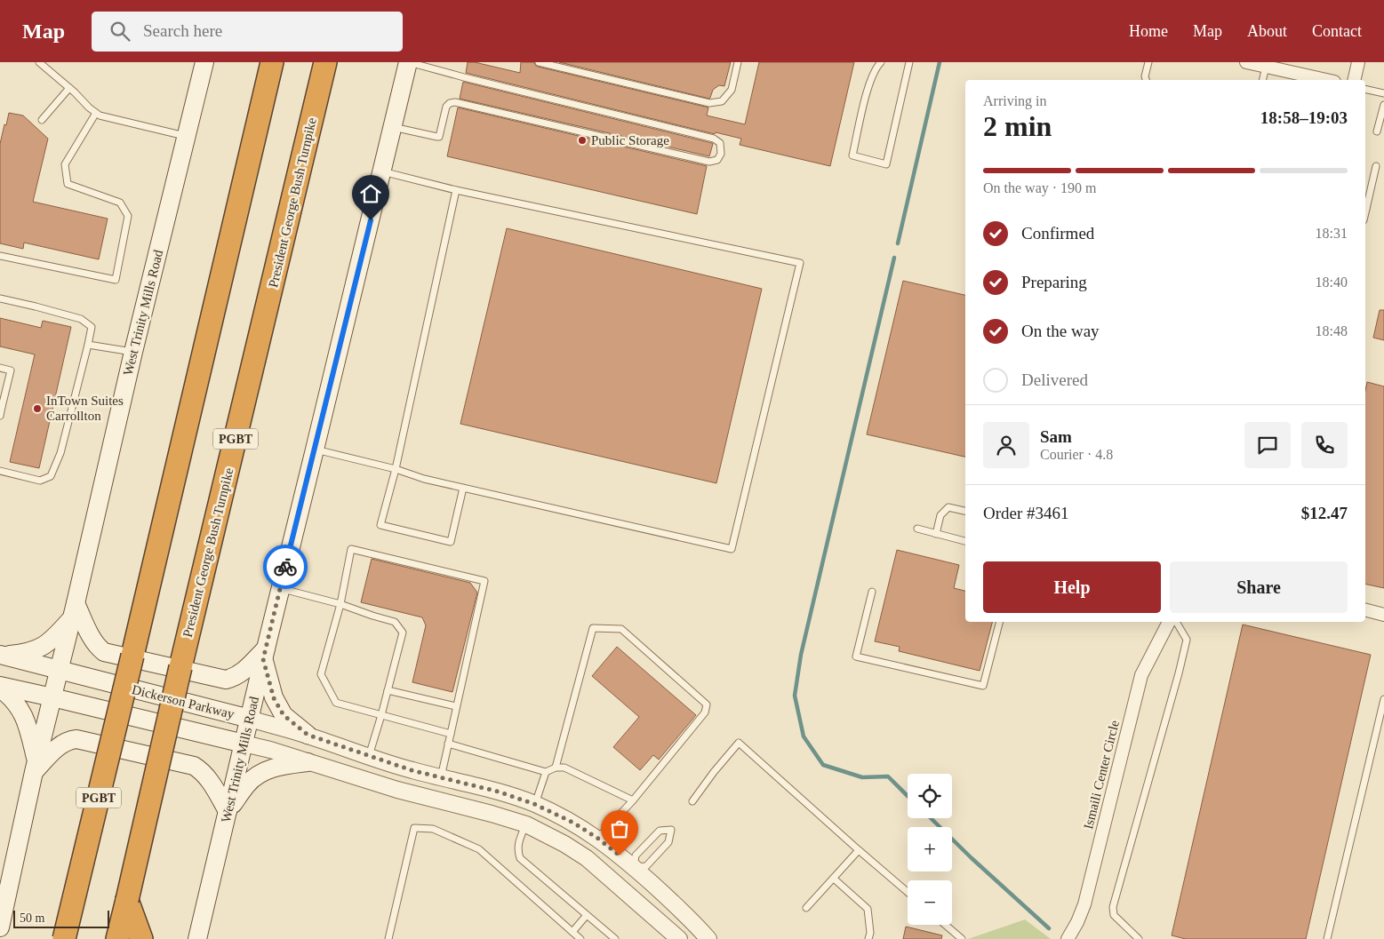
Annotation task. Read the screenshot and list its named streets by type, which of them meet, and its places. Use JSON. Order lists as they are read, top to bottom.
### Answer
{
  "streets": {
    "highway": ["President George Bush Turnpike", "PGBT"],
    "main road": ["West Trinity Mills Road", "Dickerson Parkway"],
    "street": ["Ismaili Center Circle"]
  },
  "crossings": [
    ["West Trinity Mills Road", "Dickerson Parkway"]
  ],
  "places": ["Public Storage", "InTown Suites Carrollton"],
  "scale_bar": "50 m",
  "page": {
    "header": "Map",
    "search": "Search here",
    "nav": [
      "Home",
      "Map",
      "About",
      "Contact"
    ],
    "heading": ["2 min", "Arriving in", "18:58–19:03"],
    "panel": [
      "Sam",
      "Courier · 4.8",
      "Order #3461",
      "$12.47"
    ],
    "bar": "On the way · 190 m",
    "list": [
      ["Confirmed", "18:31"],
      ["Preparing", "18:40"],
      ["On the way", "18:48"],
      "Delivered"
    ],
    "buttons": ["Help", "Share"],
    "map_buttons": ["+", "−"],
    "scale": "50 m"
  }
}
